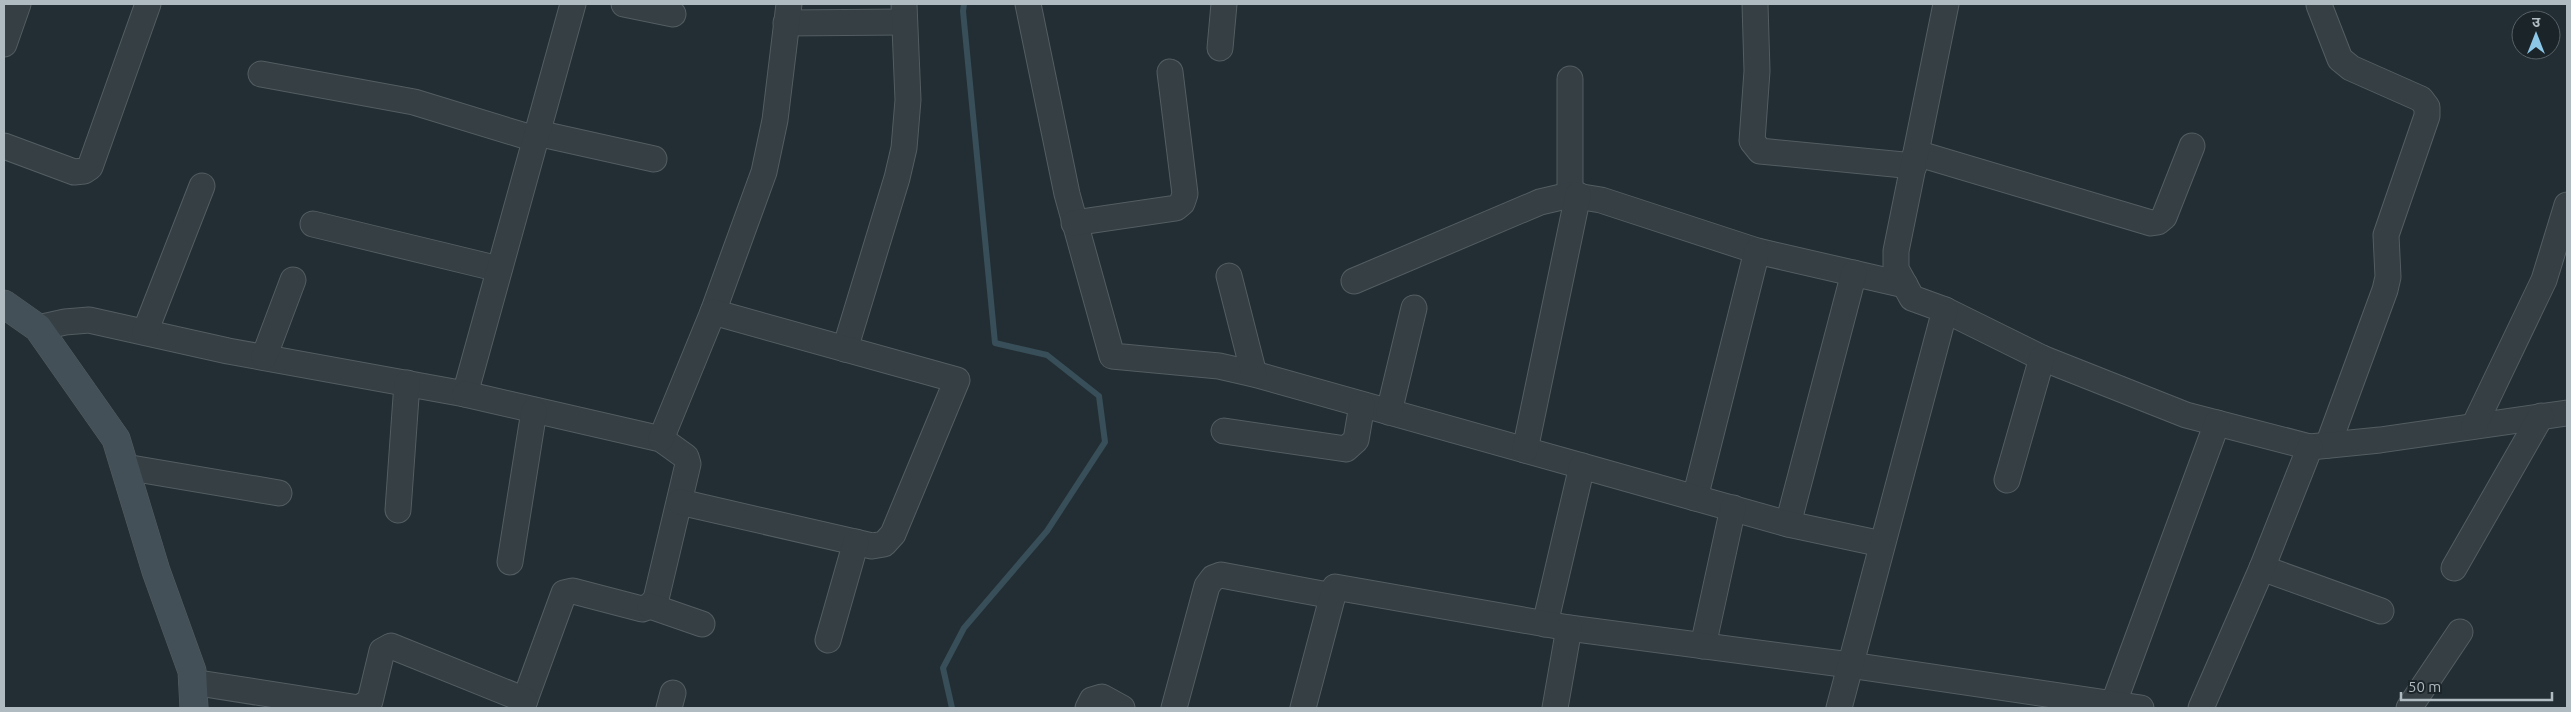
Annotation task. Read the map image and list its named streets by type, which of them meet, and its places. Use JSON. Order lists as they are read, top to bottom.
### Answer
{
  "scale_bar": "50 m",
  "north": "top"
}
